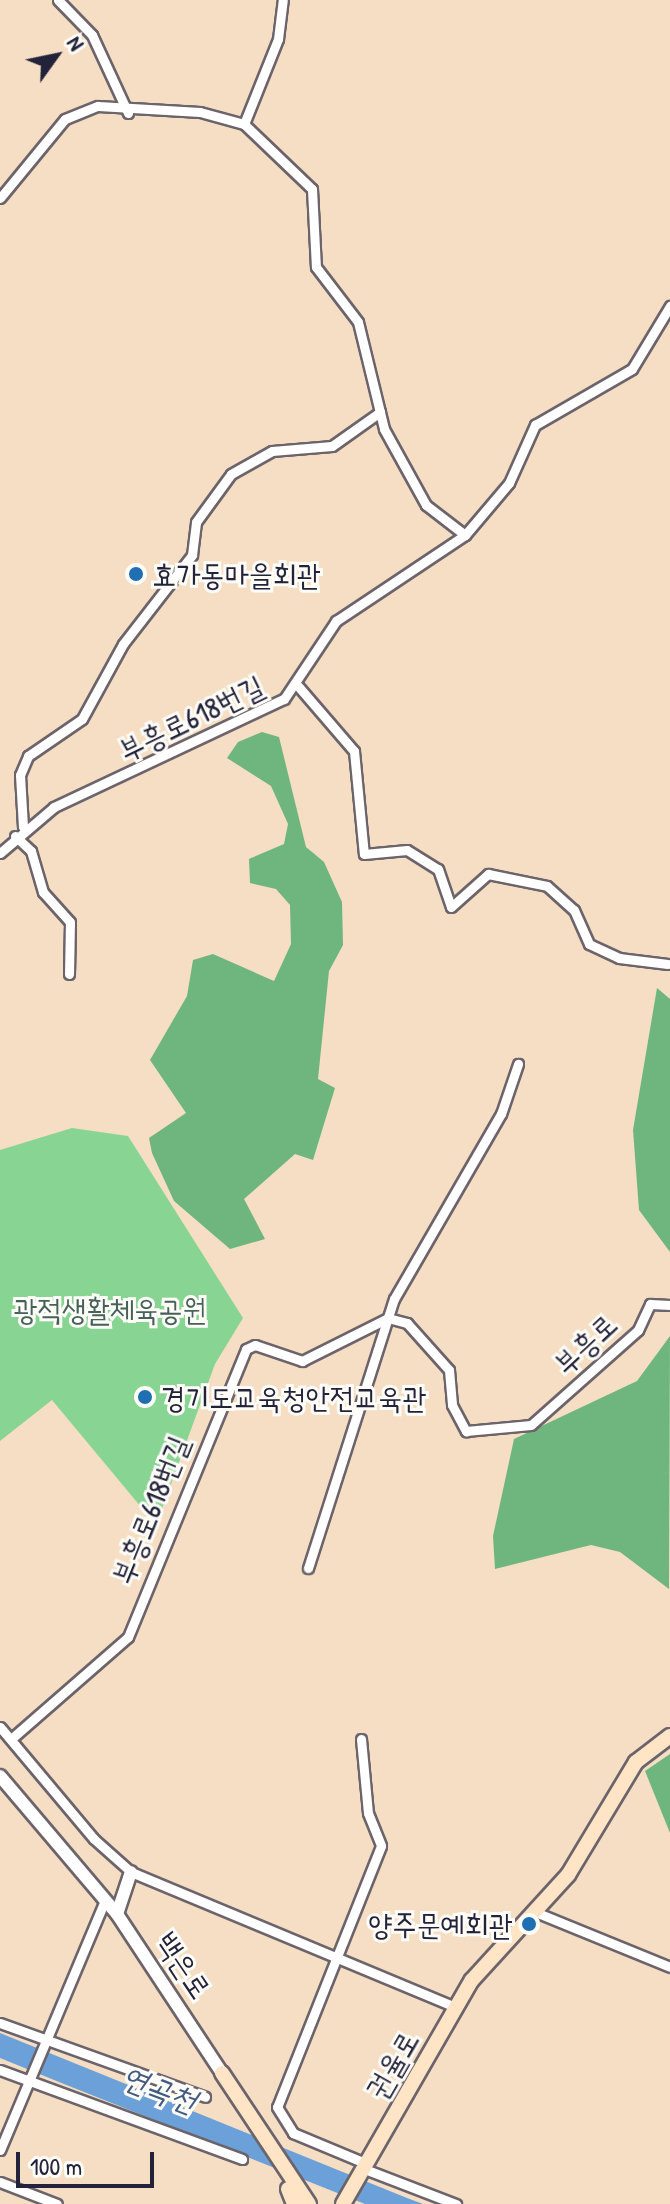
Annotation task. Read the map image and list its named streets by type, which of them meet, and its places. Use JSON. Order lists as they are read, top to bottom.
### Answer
{
  "streets": {
    "main road": ["권율로"],
    "street": ["부흥로618번길", "부흥로", "백은로"]
  },
  "crossings": [
    ["부흥로618번길", "부흥로"]
  ],
  "water": ["연곡천"],
  "parks": ["광적생활체육공원"],
  "places": ["효가동마을회관", "경기도교육청안전교육관", "양주문예회관"],
  "scale_bar": "100 m",
  "north": "top right"
}
